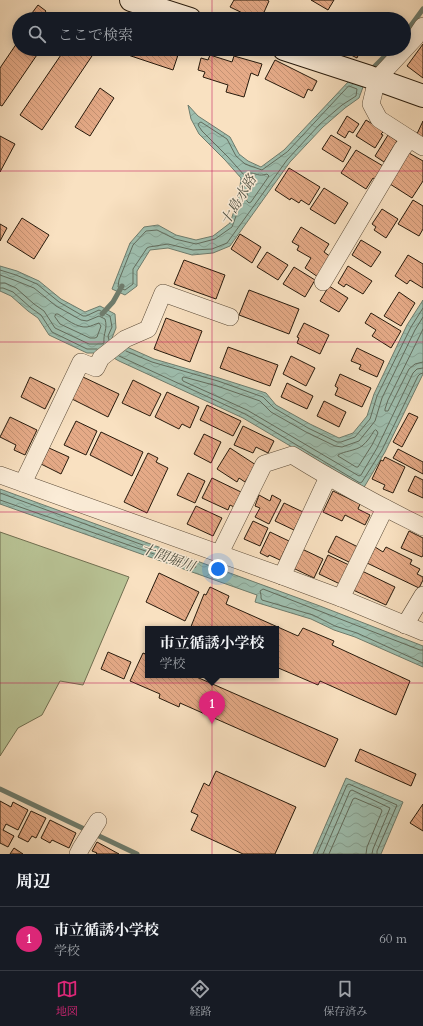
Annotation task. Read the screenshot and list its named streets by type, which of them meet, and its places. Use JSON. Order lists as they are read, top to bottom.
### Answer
{
  "water": ["十島水路", "十間堀川"],
  "page": {
    "search": "ここで検索",
    "popup": ["市立循誘小学校", "学校"],
    "pins": "1",
    "heading": "周辺",
    "list": [
      {
        "mark": "1",
        "name": "市立循誘小学校",
        "note": "学校",
        "value": "60 m"
      }
    ],
    "nav": ["地図", "経路", "保存済み"]
  }
}
